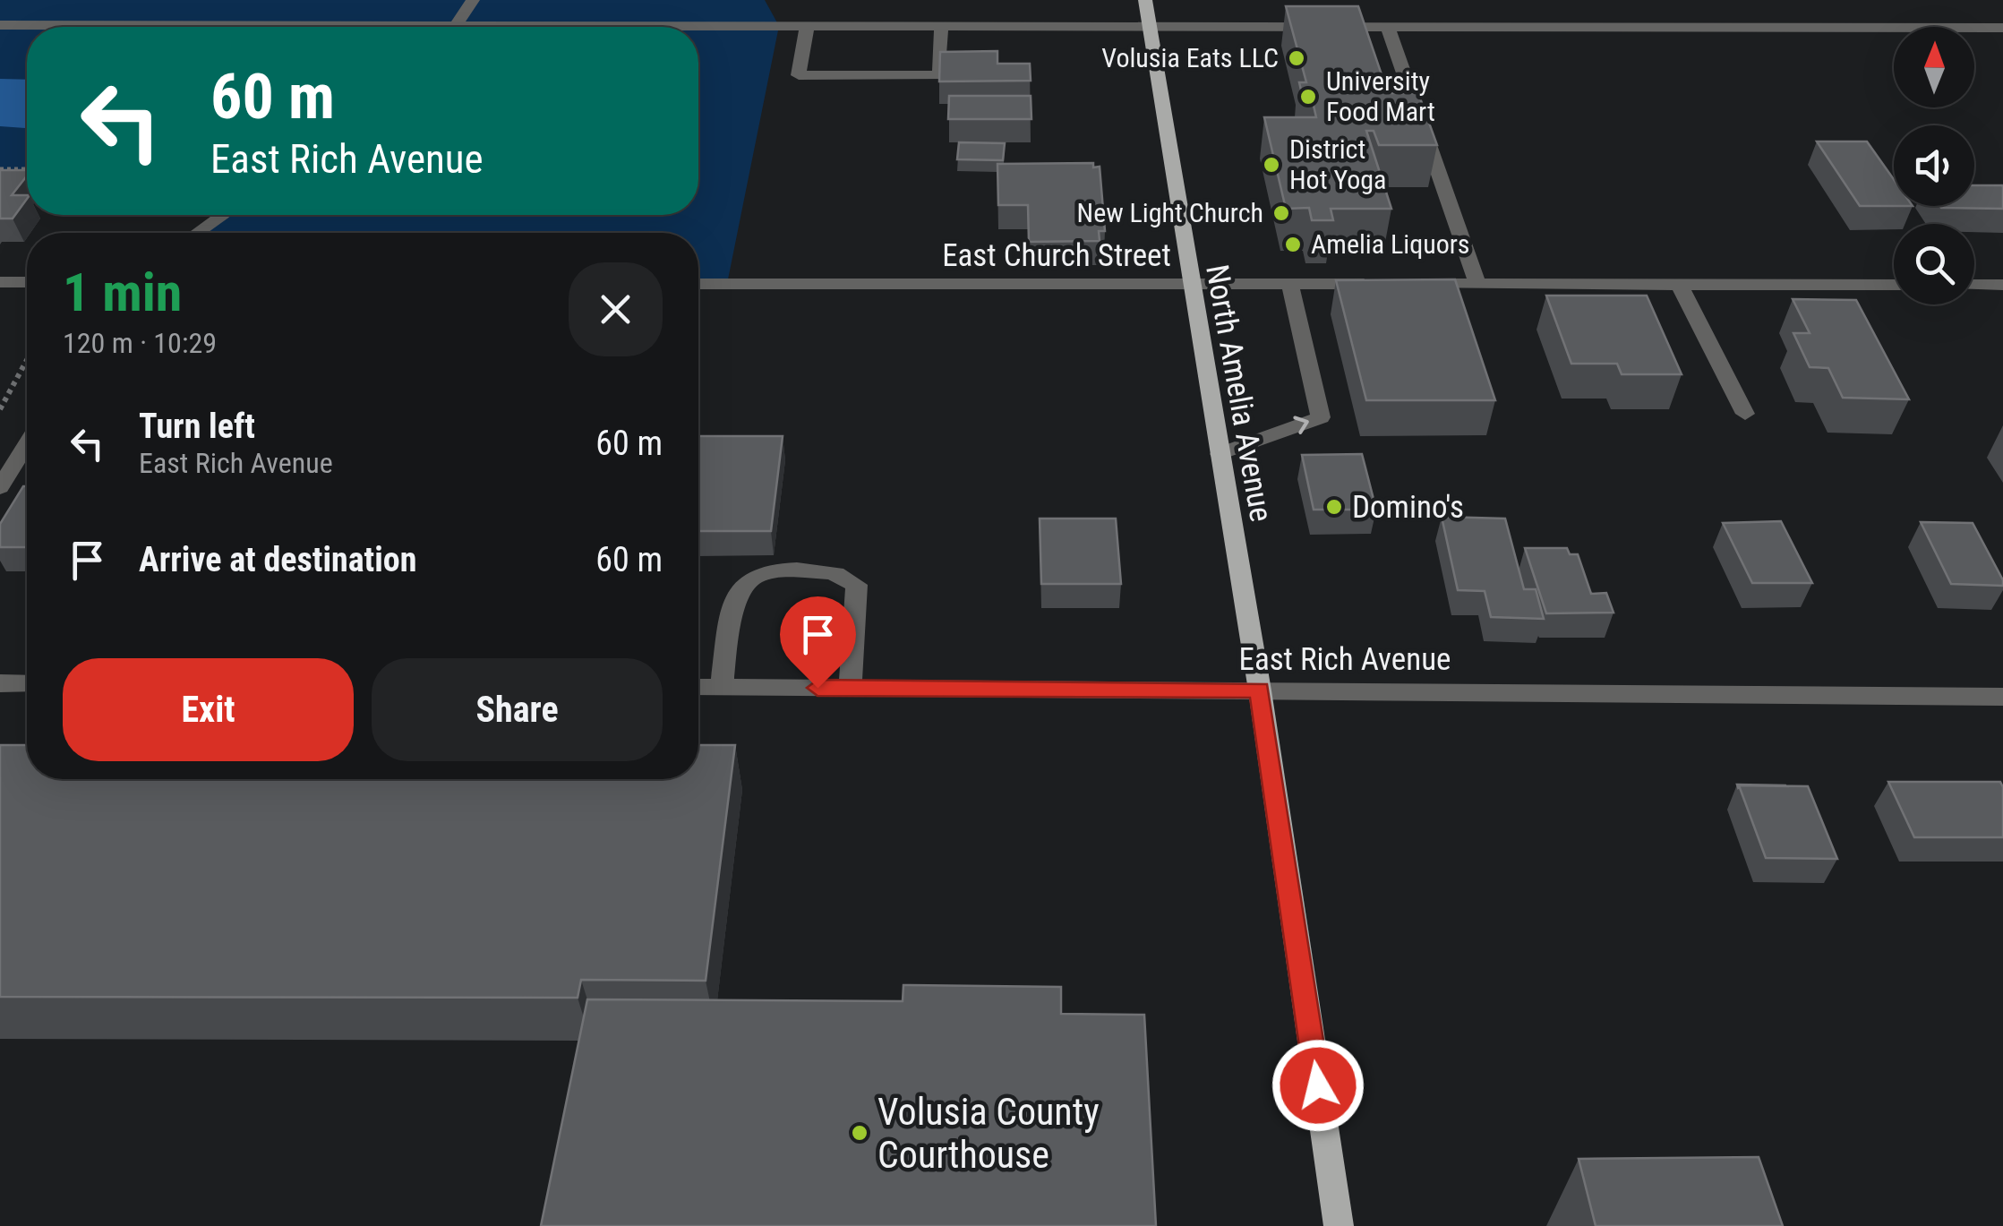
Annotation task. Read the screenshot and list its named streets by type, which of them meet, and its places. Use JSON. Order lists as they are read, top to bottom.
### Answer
{
  "streets": {
    "main road": ["North Amelia Avenue"],
    "street": ["East Church Street", "East Rich Avenue"]
  },
  "crossings": [
    ["East Church Street", "North Amelia Avenue"],
    ["North Amelia Avenue", "East Rich Avenue"]
  ],
  "places": [
    "Volusia Eats LLC",
    "University Food Mart",
    "District Hot Yoga",
    "New Light Church",
    "Amelia Liquors",
    "Domino's",
    "Volusia County Courthouse"
  ],
  "north": "top",
  "page": {
    "turn": ["60 m", "East Rich Avenue"],
    "heading": ["1 min", "120 m · 10:29"],
    "list": [
      {
        "name": "Turn left",
        "note": "East Rich Avenue",
        "value": "60 m"
      },
      {
        "name": "Arrive at destination",
        "value": "60 m"
      }
    ],
    "buttons": ["Exit", "Share"]
  }
}
